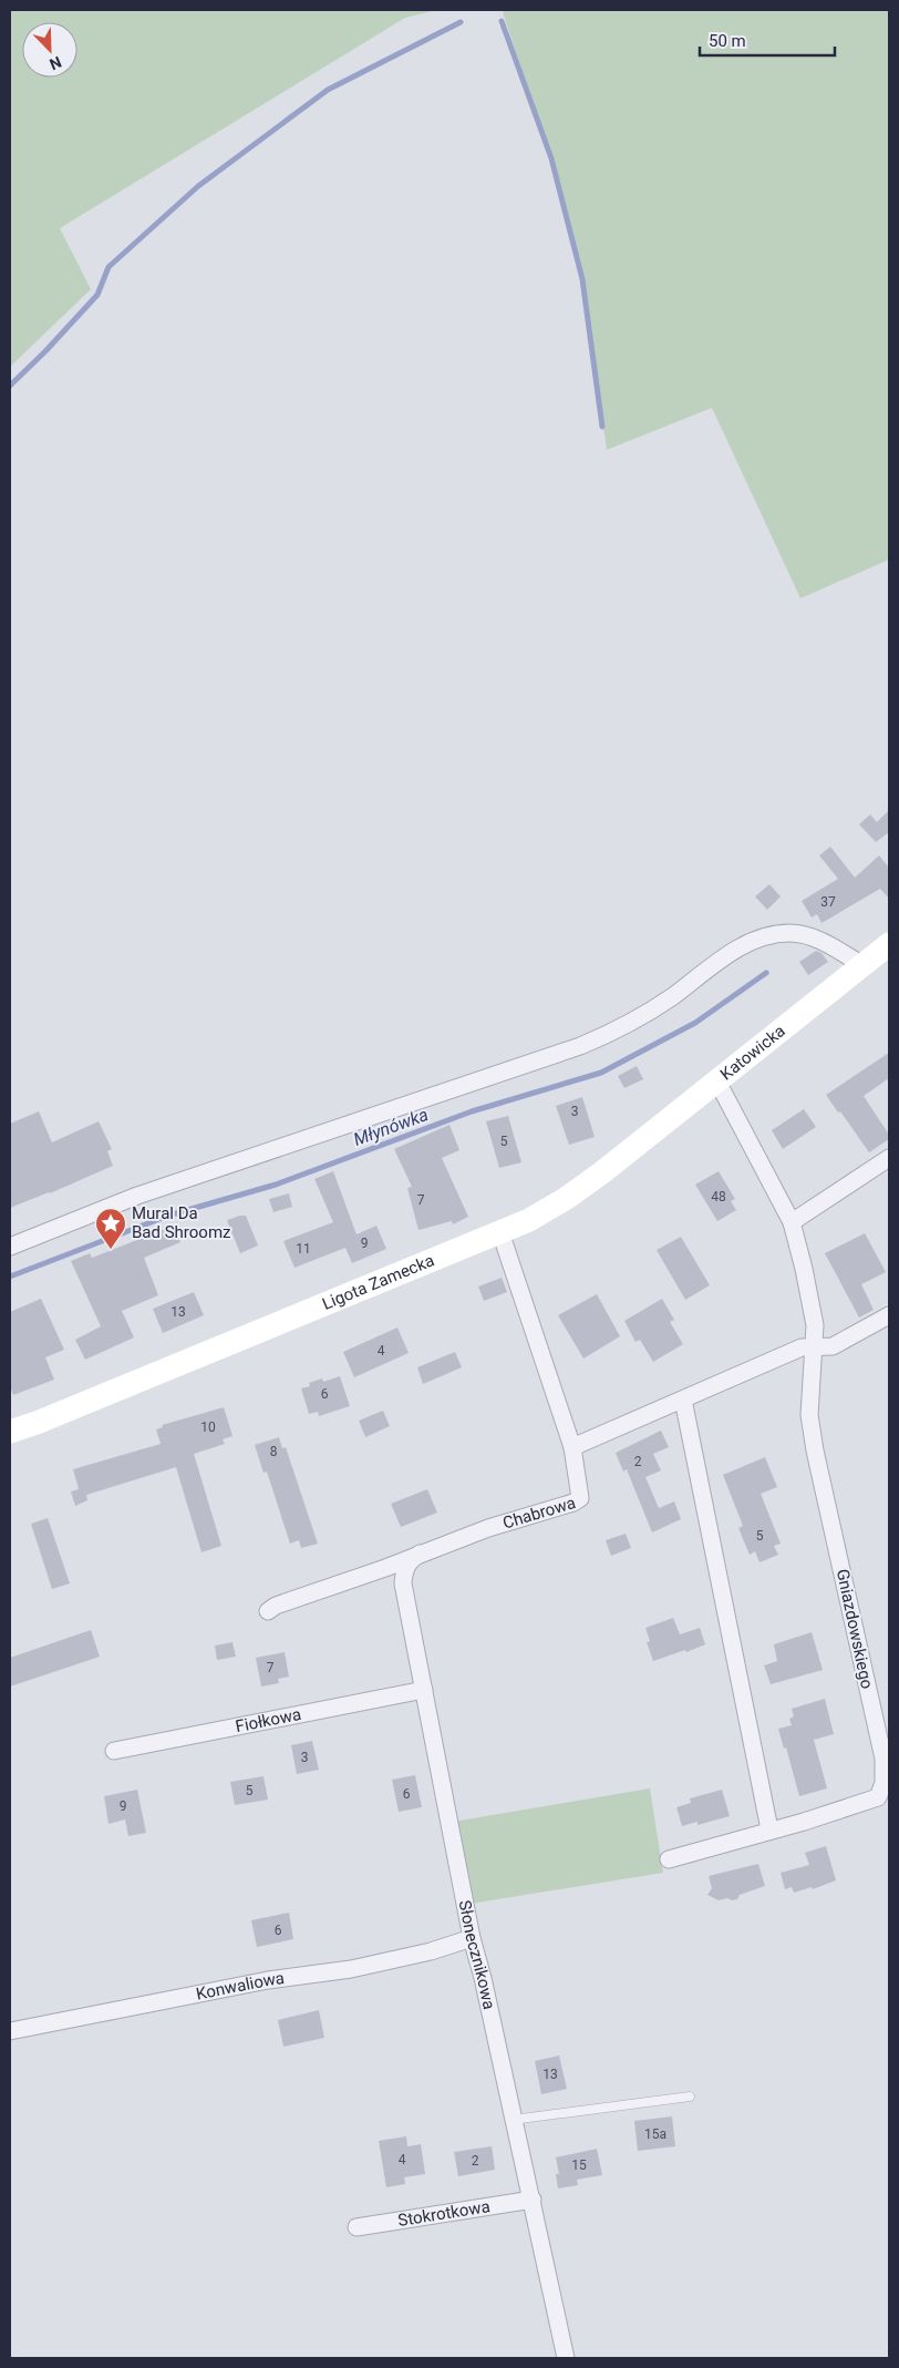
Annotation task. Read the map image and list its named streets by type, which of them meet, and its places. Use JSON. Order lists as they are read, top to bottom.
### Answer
{
  "streets": {
    "main road": ["Katowicka", "Ligota Zamecka"],
    "street": [
      "Chabrowa",
      "Gniazdowskiego",
      "Fiołkowa",
      "Słonecznikowa",
      "Konwaliowa",
      "Stokrotkowa"
    ]
  },
  "crossings": [
    ["Katowicka", "Ligota Zamecka"],
    ["Katowicka", "Gniazdowskiego"],
    ["Ligota Zamecka", "Chabrowa"],
    ["Chabrowa", "Słonecznikowa"],
    ["Fiołkowa", "Słonecznikowa"],
    ["Słonecznikowa", "Konwaliowa"],
    ["Słonecznikowa", "Stokrotkowa"]
  ],
  "water": ["Młynówka"],
  "places": {
    "place": ["Mural Da Bad Shroomz"]
  },
  "house_numbers": [
    "37",
    "3",
    "5",
    "48",
    "7",
    "9",
    "11",
    "13",
    "4",
    "6",
    "10",
    "8",
    "2",
    "5",
    "7",
    "3",
    "5",
    "6",
    "9",
    "6",
    "13",
    "15a",
    "4",
    "2",
    "15"
  ],
  "scale_bar": "50 m",
  "north": "bottom right"
}
